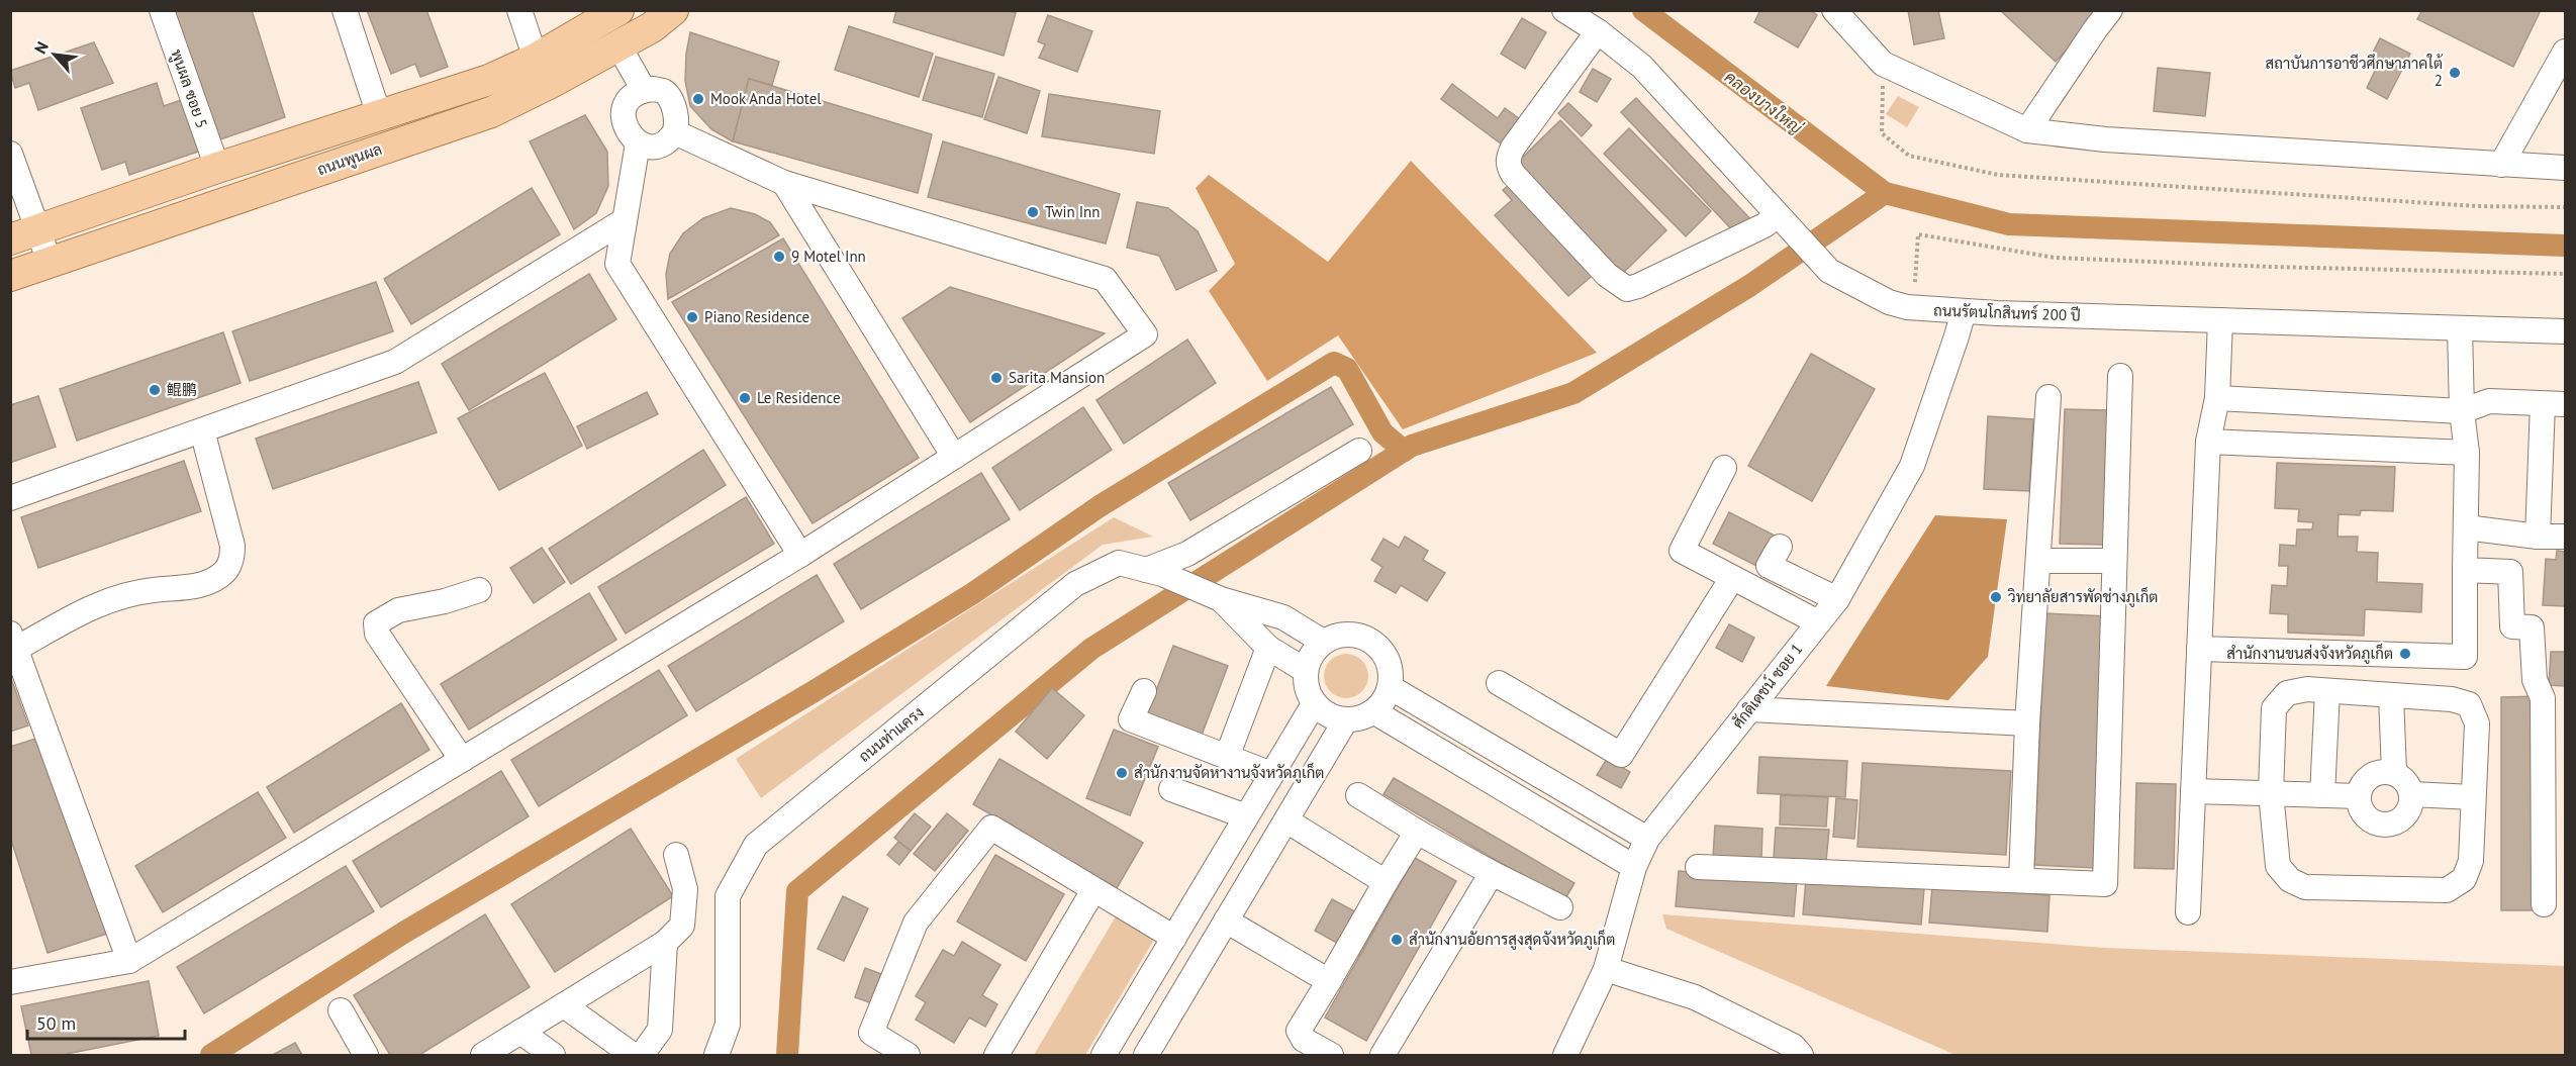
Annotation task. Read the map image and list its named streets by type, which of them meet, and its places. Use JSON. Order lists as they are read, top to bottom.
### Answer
{
  "streets": {
    "main road": ["ถนนพูนผล"],
    "street": [
      "พูนผล ซอย 5",
      "ถนนรัตนโกสินทร์ 200 ปี",
      "ศักดิเดชน์ ซอย 1",
      "ถนนท่าแครง"
    ]
  },
  "crossings": [
    ["ถนนรัตนโกสินทร์ 200 ปี", "ศักดิเดชน์ ซอย 1"]
  ],
  "water": ["คลองบางใหญ่"],
  "places": [
    "สถาบันการอาชีวศึกษาภาคใต้ 2",
    "Mook Anda Hotel",
    "Twin Inn",
    "9 Motel Inn",
    "Piano Residence",
    "Sarita Mansion",
    "鲲鹏",
    "Le Residence",
    "วิทยาลัยสารพัดช่างภูเก็ต",
    "สำนักงานขนส่งจังหวัดภูเก็ต",
    "สำนักงานจัดหางานจังหวัดภูเก็ต",
    "สำนักงานอัยการสูงสุดจังหวัดภูเก็ต"
  ],
  "scale_bar": "50 m",
  "north": "top left"
}
